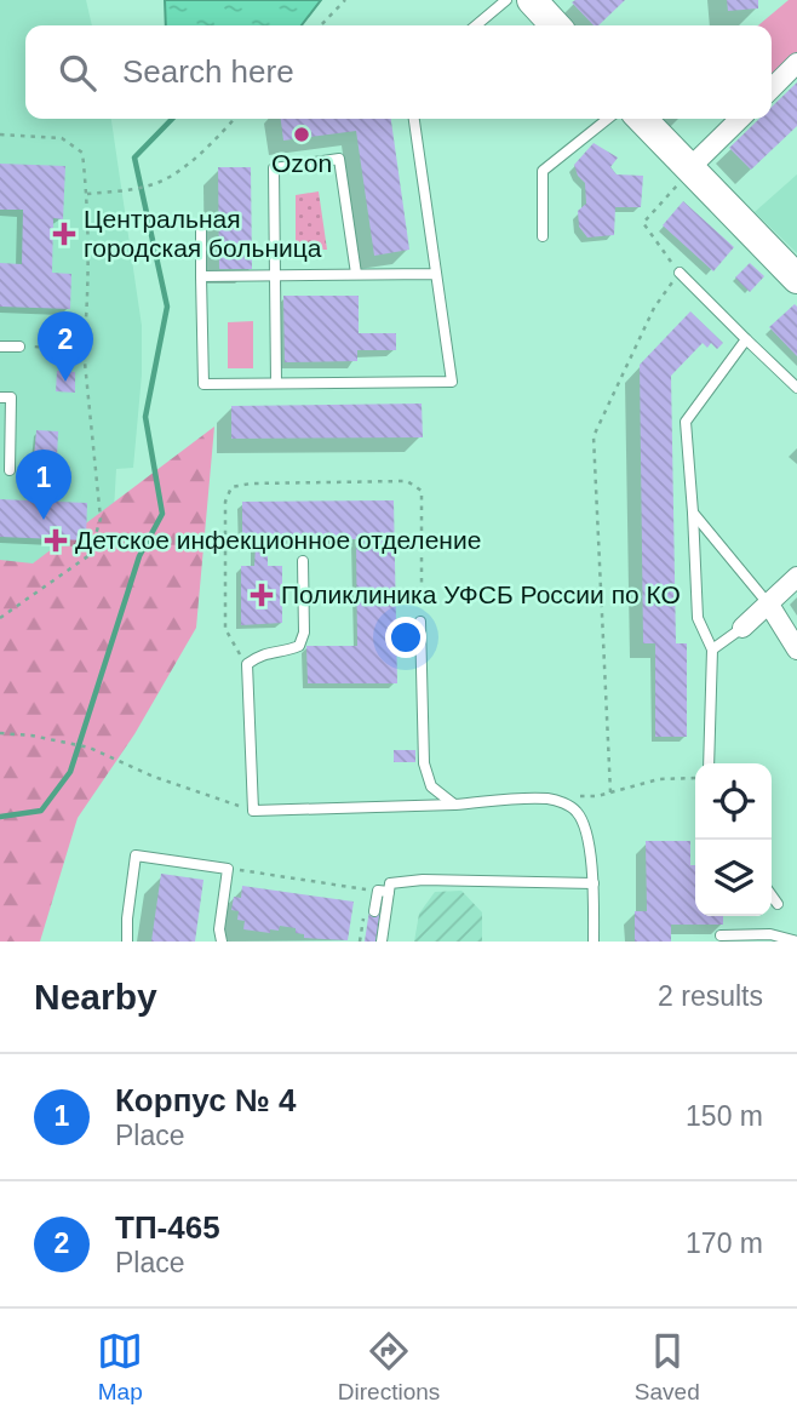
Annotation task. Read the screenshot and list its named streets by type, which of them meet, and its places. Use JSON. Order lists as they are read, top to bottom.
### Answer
{
  "places": {
    "other": ["Ozon"],
    "health": ["Центральная городская больница", "Детское инфекционное отделение", "Поликлиника УФСБ России по КО"]
  },
  "page": {
    "search": "Search here",
    "pins": ["2", "1"],
    "heading": ["Nearby", "2 results"],
    "list": [
      {
        "mark": "1",
        "name": "Корпус № 4",
        "note": "Place",
        "value": "150 m"
      },
      {
        "mark": "2",
        "name": "ТП-465",
        "note": "Place",
        "value": "170 m"
      }
    ],
    "nav": ["Map", "Directions", "Saved"]
  }
}
